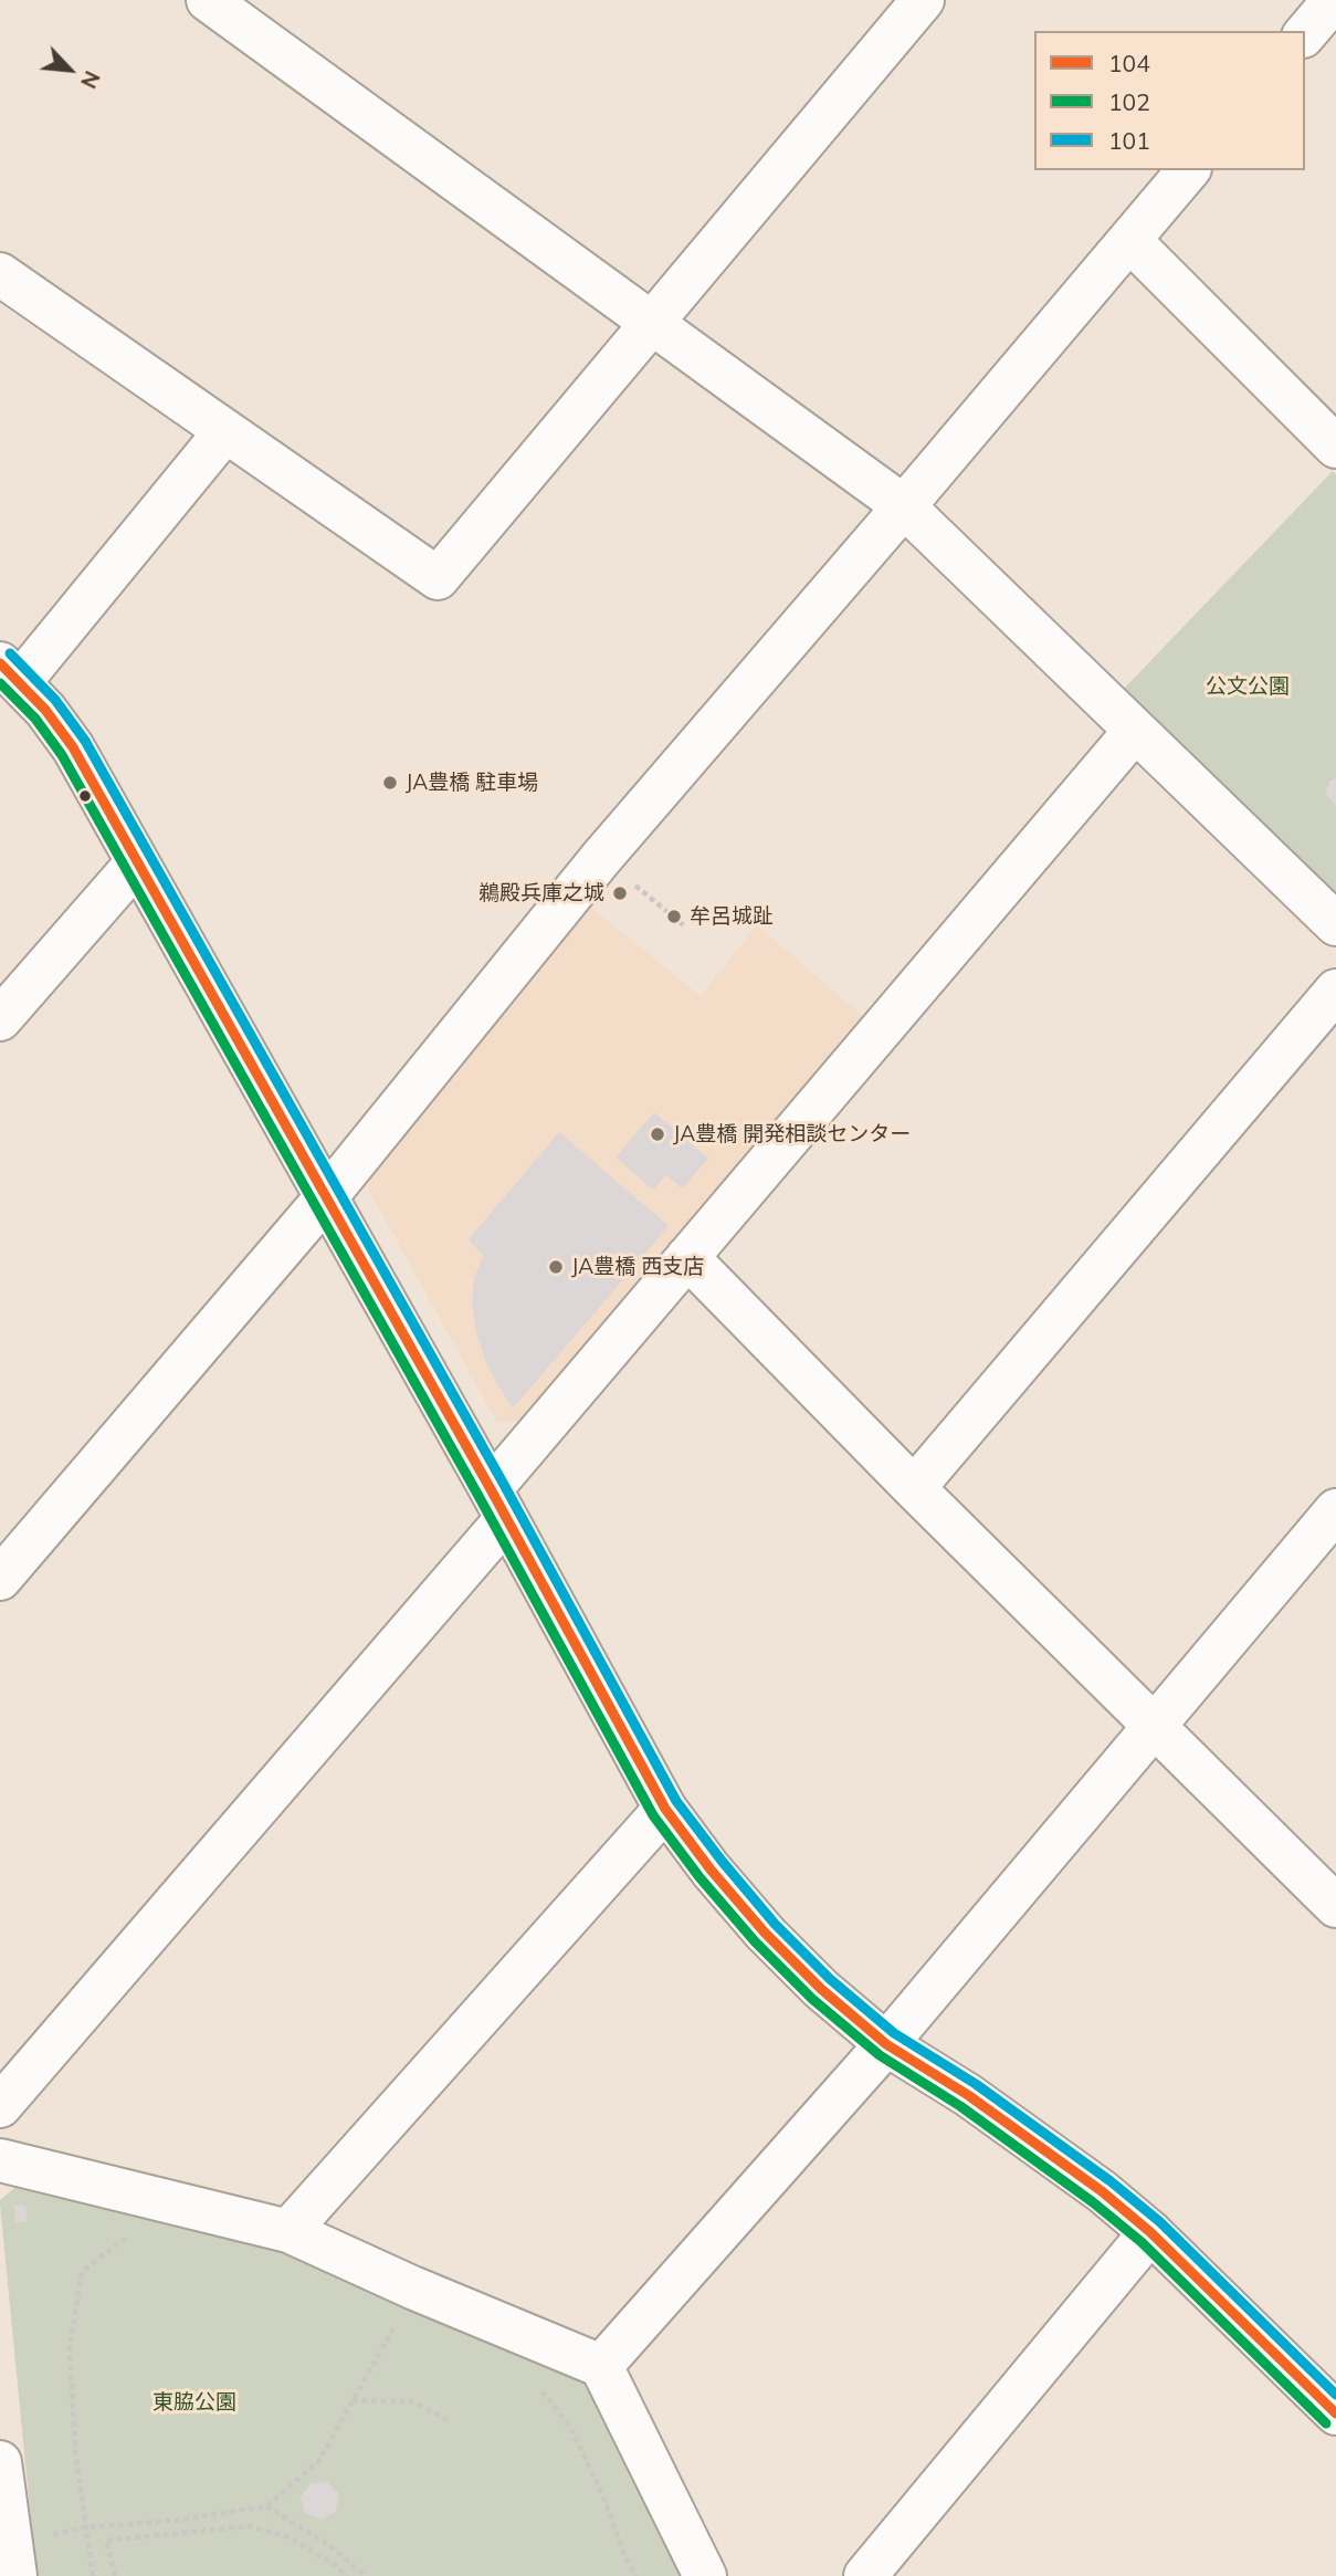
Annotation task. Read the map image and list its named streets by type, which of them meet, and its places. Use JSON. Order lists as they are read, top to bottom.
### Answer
{
  "parks": ["公文公園", "東脇公園"],
  "places": [
    "JA豊橋 駐車場",
    "鵜殿兵庫之城",
    "牟呂城趾",
    "JA豊橋 開発相談センター",
    "JA豊橋 西支店"
  ],
  "lines": ["transit line 101", "transit line 104", "transit line 102"],
  "legend": ["104", "102", "101"],
  "north": "bottom right"
}
